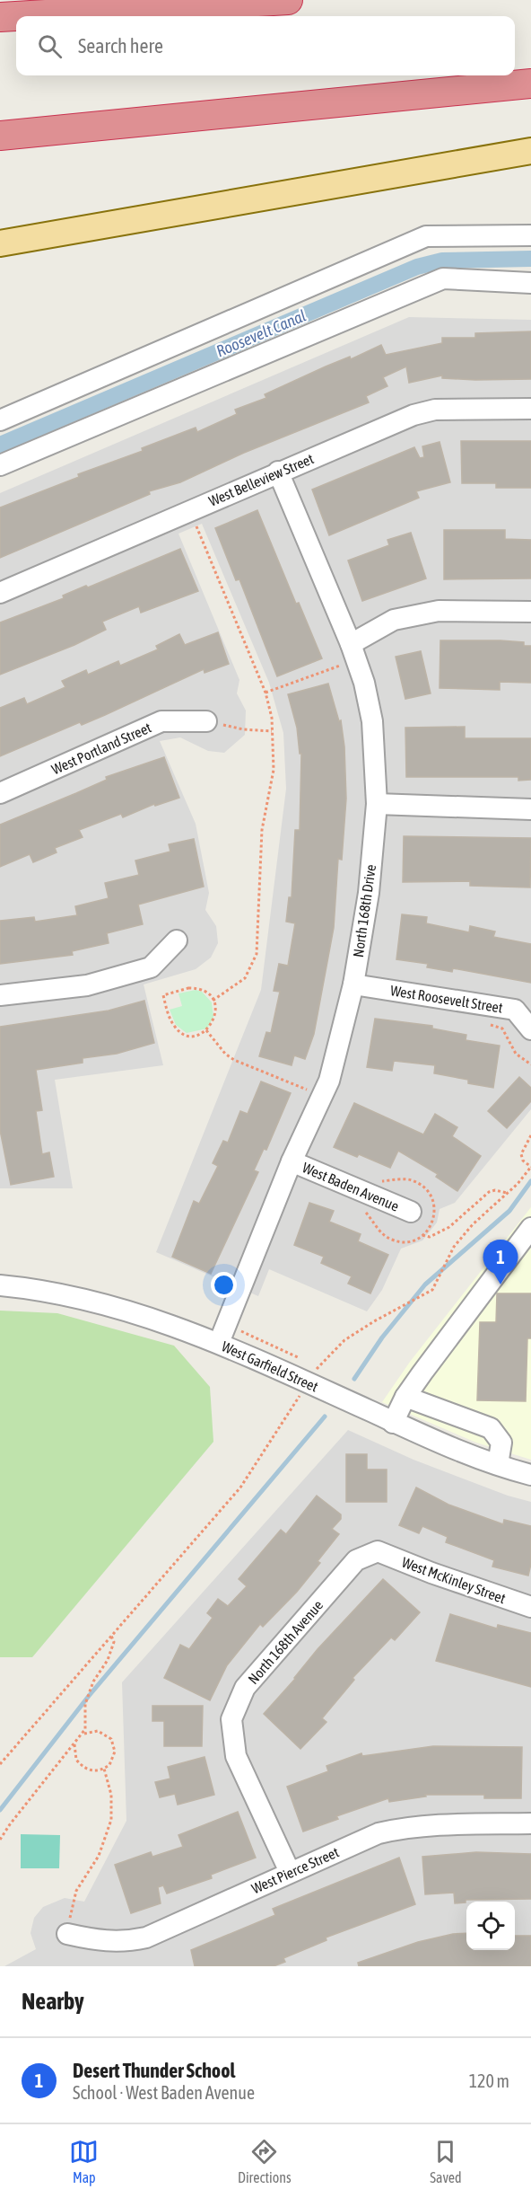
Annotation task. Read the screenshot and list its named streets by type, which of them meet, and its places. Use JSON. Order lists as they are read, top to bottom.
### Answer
{
  "streets": {
    "street": [
      "West Belleview Street",
      "West Portland Street",
      "North 168th Drive",
      "West Roosevelt Street",
      "West Baden Avenue",
      "West Garfield Street",
      "West McKinley Street",
      "North 168th Avenue",
      "West Pierce Street"
    ]
  },
  "crossings": [
    ["West Belleview Street", "North 168th Drive"],
    ["North 168th Drive", "West Roosevelt Street"],
    ["North 168th Drive", "West Baden Avenue"],
    ["North 168th Drive", "West Garfield Street"],
    ["West McKinley Street", "North 168th Avenue"],
    ["North 168th Avenue", "West Pierce Street"]
  ],
  "water": ["Roosevelt Canal"],
  "page": {
    "search": "Search here",
    "pins": "1",
    "heading": "Nearby",
    "list": [
      {
        "mark": "1",
        "name": "Desert Thunder School",
        "note": "School · West Baden Avenue",
        "value": "120 m"
      }
    ],
    "nav": ["Map", "Directions", "Saved"]
  }
}
